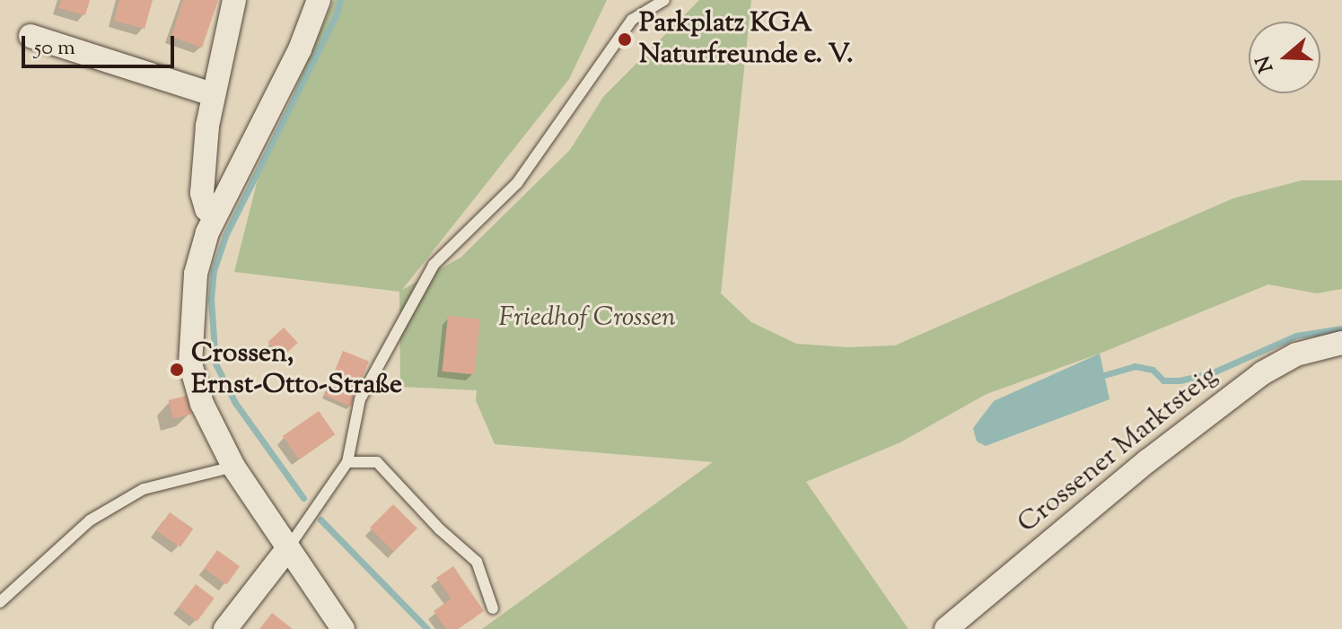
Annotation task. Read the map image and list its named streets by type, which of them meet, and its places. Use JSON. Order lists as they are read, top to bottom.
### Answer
{
  "streets": {
    "street": ["Crossener Marktsteig"]
  },
  "parks": ["Friedhof Crossen"],
  "places": ["Parkplatz KGA Naturfreunde e. V.", "Crossen, Ernst-Otto-Straße"],
  "scale_bar": "50 m",
  "north": "left"
}
